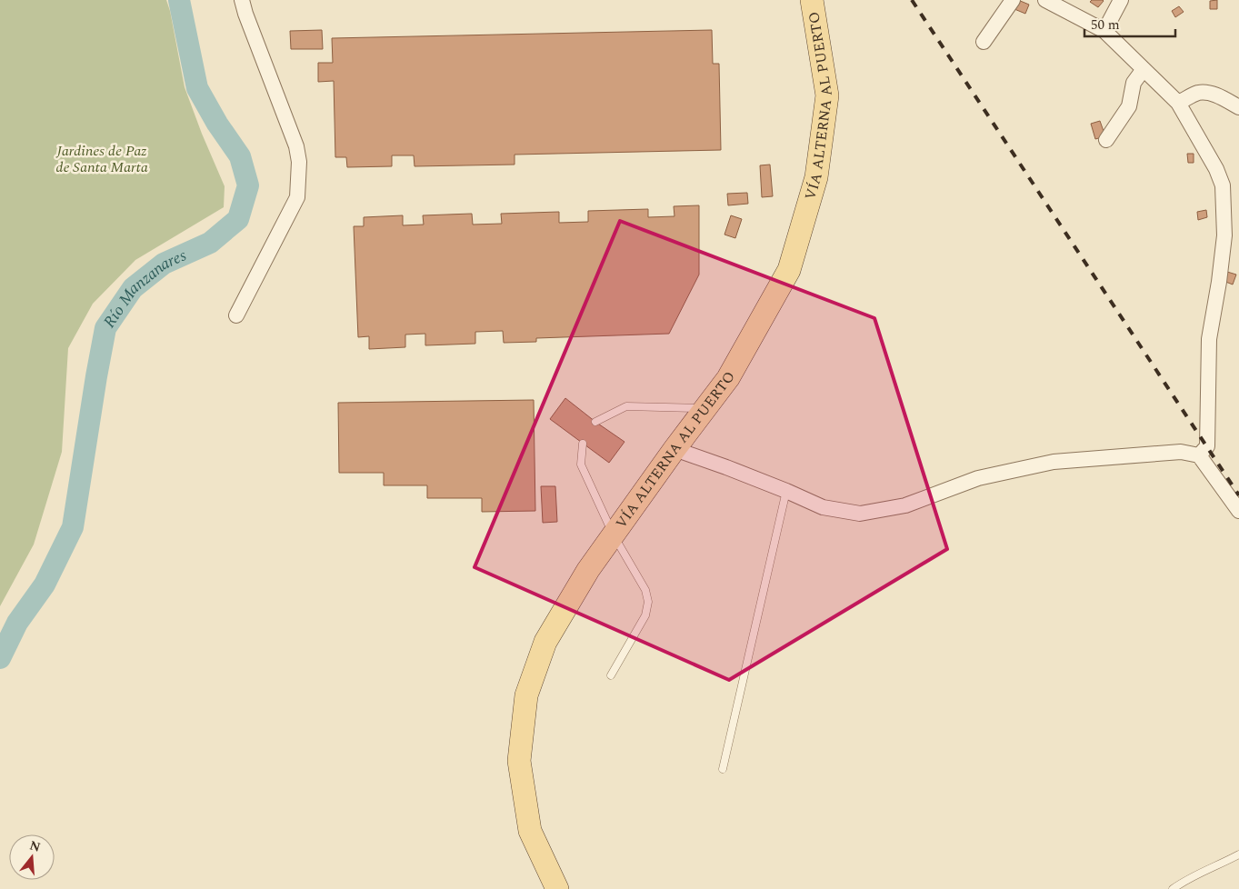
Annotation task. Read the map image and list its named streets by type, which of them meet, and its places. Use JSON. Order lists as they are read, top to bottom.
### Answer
{
  "streets": {
    "main road": ["VÍA ALTERNA AL PUERTO"]
  },
  "water": ["Río Manzanares"],
  "parks": ["Jardines de Paz de Santa Marta"],
  "scale_bar": "50 m",
  "north": "top"
}
